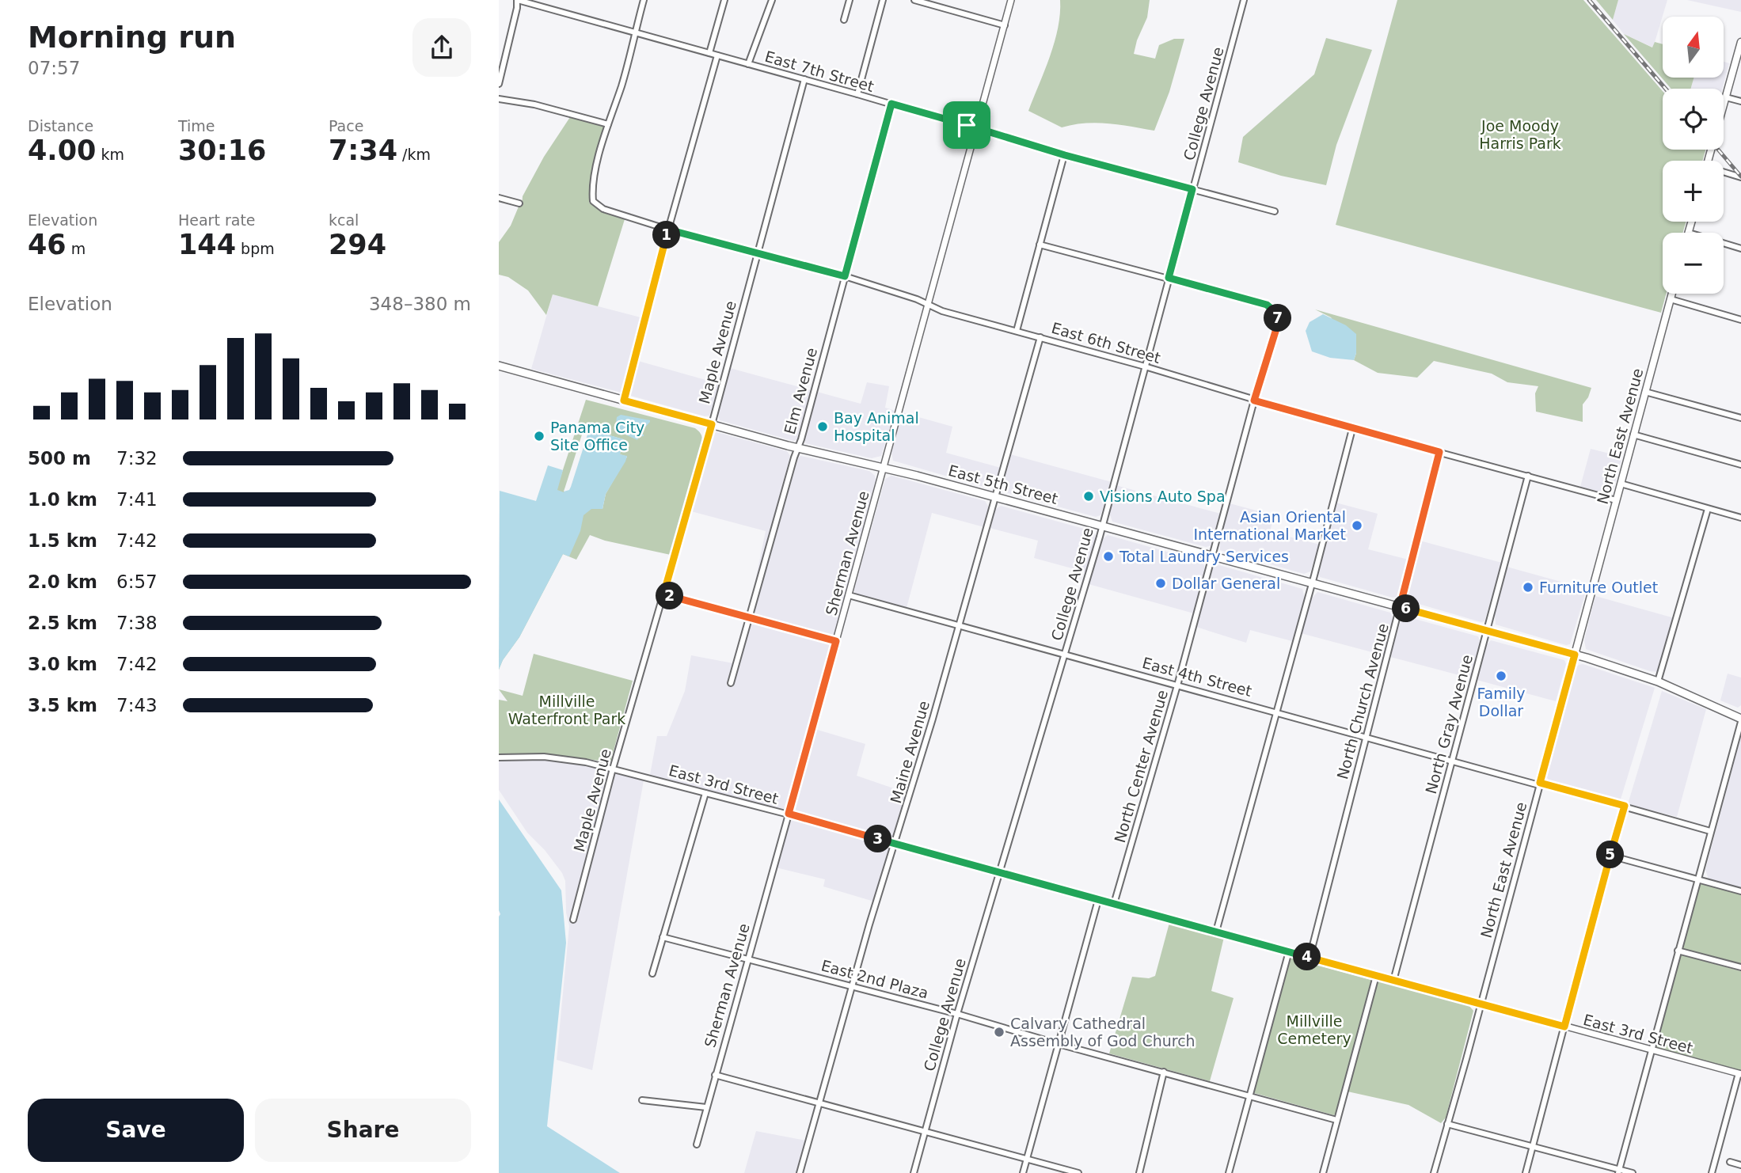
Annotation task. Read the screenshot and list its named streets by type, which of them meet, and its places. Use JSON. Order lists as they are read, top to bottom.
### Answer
{
  "streets": {
    "main road": ["North East Avenue", "East 5th Street"],
    "street": [
      "East 7th Street",
      "College Avenue",
      "East 6th Street",
      "Maple Avenue",
      "Elm Avenue",
      "Sherman Avenue",
      "East 4th Street",
      "North Church Avenue",
      "North Gray Avenue",
      "Maine Avenue",
      "North Center Avenue",
      "East 3rd Street",
      "East 2nd Plaza"
    ]
  },
  "crossings": [
    ["East 7th Street", "College Avenue"],
    ["East 7th Street", "Maple Avenue"],
    ["East 7th Street", "Elm Avenue"],
    ["East 7th Street", "Sherman Avenue"],
    ["College Avenue", "East 6th Street"],
    ["College Avenue", "East 5th Street"],
    ["College Avenue", "East 4th Street"],
    ["College Avenue", "North Center Avenue"],
    ["College Avenue", "East 3rd Street"],
    ["College Avenue", "East 2nd Plaza"],
    ["East 6th Street", "Maple Avenue"],
    ["East 6th Street", "Elm Avenue"],
    ["East 6th Street", "North East Avenue"],
    ["East 6th Street", "Sherman Avenue"],
    ["East 6th Street", "North Church Avenue"],
    ["East 6th Street", "North Gray Avenue"],
    ["East 6th Street", "Maine Avenue"],
    ["East 6th Street", "North Center Avenue"],
    ["Maple Avenue", "East 5th Street"],
    ["Maple Avenue", "East 3rd Street"],
    ["Elm Avenue", "East 5th Street"],
    ["North East Avenue", "East 5th Street"],
    ["North East Avenue", "East 4th Street"],
    ["North East Avenue", "East 3rd Street"],
    ["East 5th Street", "Sherman Avenue"],
    ["East 5th Street", "North Church Avenue"],
    ["East 5th Street", "North Gray Avenue"],
    ["East 5th Street", "Maine Avenue"],
    ["East 5th Street", "North Center Avenue"],
    ["Sherman Avenue", "East 4th Street"],
    ["Sherman Avenue", "East 3rd Street"],
    ["Sherman Avenue", "East 2nd Plaza"],
    ["East 4th Street", "North Church Avenue"],
    ["East 4th Street", "North Gray Avenue"],
    ["East 4th Street", "Maine Avenue"],
    ["East 4th Street", "North Center Avenue"],
    ["North Church Avenue", "East 3rd Street"],
    ["North Gray Avenue", "East 3rd Street"],
    ["Maine Avenue", "East 3rd Street"],
    ["Maine Avenue", "East 2nd Plaza"],
    ["North Center Avenue", "East 3rd Street"]
  ],
  "parks": ["Joe Moody Harris Park", "Millville Waterfront Park", "Millville Cemetery"],
  "places": [
    "Bay Animal Hospital",
    "Panama City Site Office",
    "Visions Auto Spa",
    "Asian Oriental International Market",
    "Total Laundry Services",
    "Dollar General",
    "Furniture Outlet",
    "Family Dollar",
    "Calvary Cathedral Assembly of God Church"
  ],
  "north": "top",
  "page": {
    "heading": ["Morning run", "07:57"],
    "map_buttons": ["+", "−"],
    "stats": [
      ["Distance", "4.00 km"],
      ["Time", "30:16"],
      ["Pace", "7:34 /km"],
      ["Elevation", "46 m"],
      ["Heart rate", "144 bpm"],
      ["kcal", "294"]
    ],
    "pins": [
      "1",
      "7",
      "2",
      "6",
      "3",
      "5",
      "4"
    ],
    "chart": ["Elevation", "348–380 m"],
    "list": [
      {
        "name": "500 m",
        "note": "7:32"
      },
      {
        "name": "1.0 km",
        "note": "7:41"
      },
      {
        "name": "1.5 km",
        "note": "7:42"
      },
      {
        "name": "2.0 km",
        "note": "6:57"
      },
      {
        "name": "2.5 km",
        "note": "7:38"
      },
      {
        "name": "3.0 km",
        "note": "7:42"
      },
      {
        "name": "3.5 km",
        "note": "7:43"
      }
    ],
    "buttons": ["Save", "Share"]
  }
}
